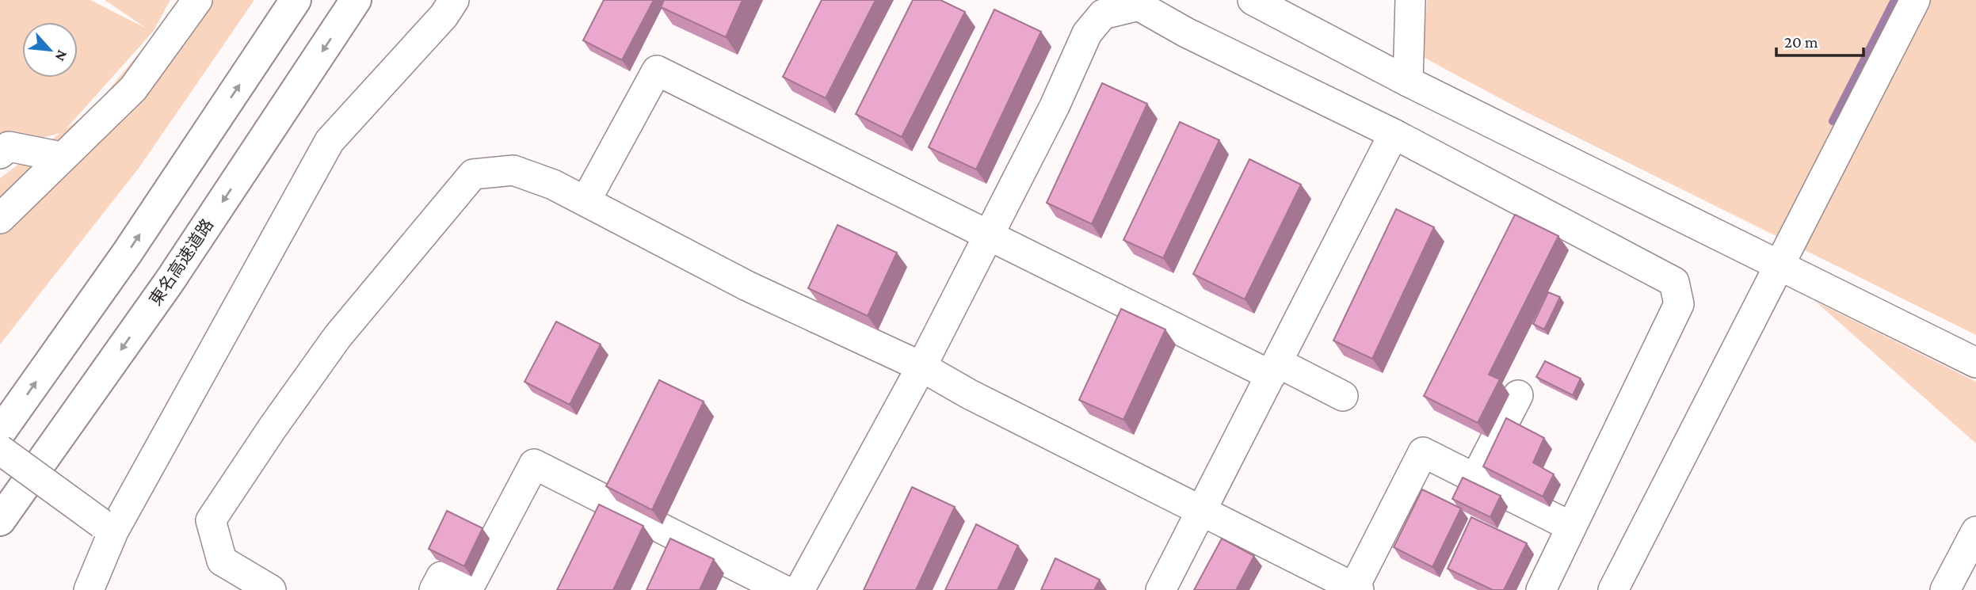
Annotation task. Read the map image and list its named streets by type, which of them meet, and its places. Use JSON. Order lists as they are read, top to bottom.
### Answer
{
  "streets": {
    "highway": ["東名高速道路"]
  },
  "scale_bar": "20 m",
  "north": "bottom right"
}
